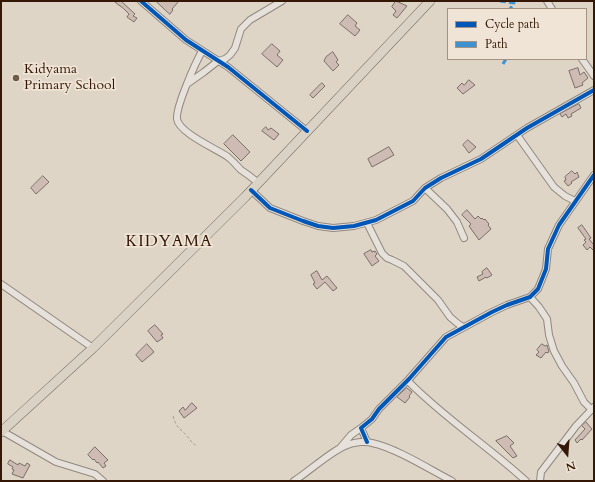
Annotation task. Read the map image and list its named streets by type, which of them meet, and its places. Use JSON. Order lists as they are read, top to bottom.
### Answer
{
  "districts": ["KIDYAMA"],
  "places": ["Kidyama Primary School"],
  "legend": ["Cycle path", "Path"],
  "north": "bottom"
}
